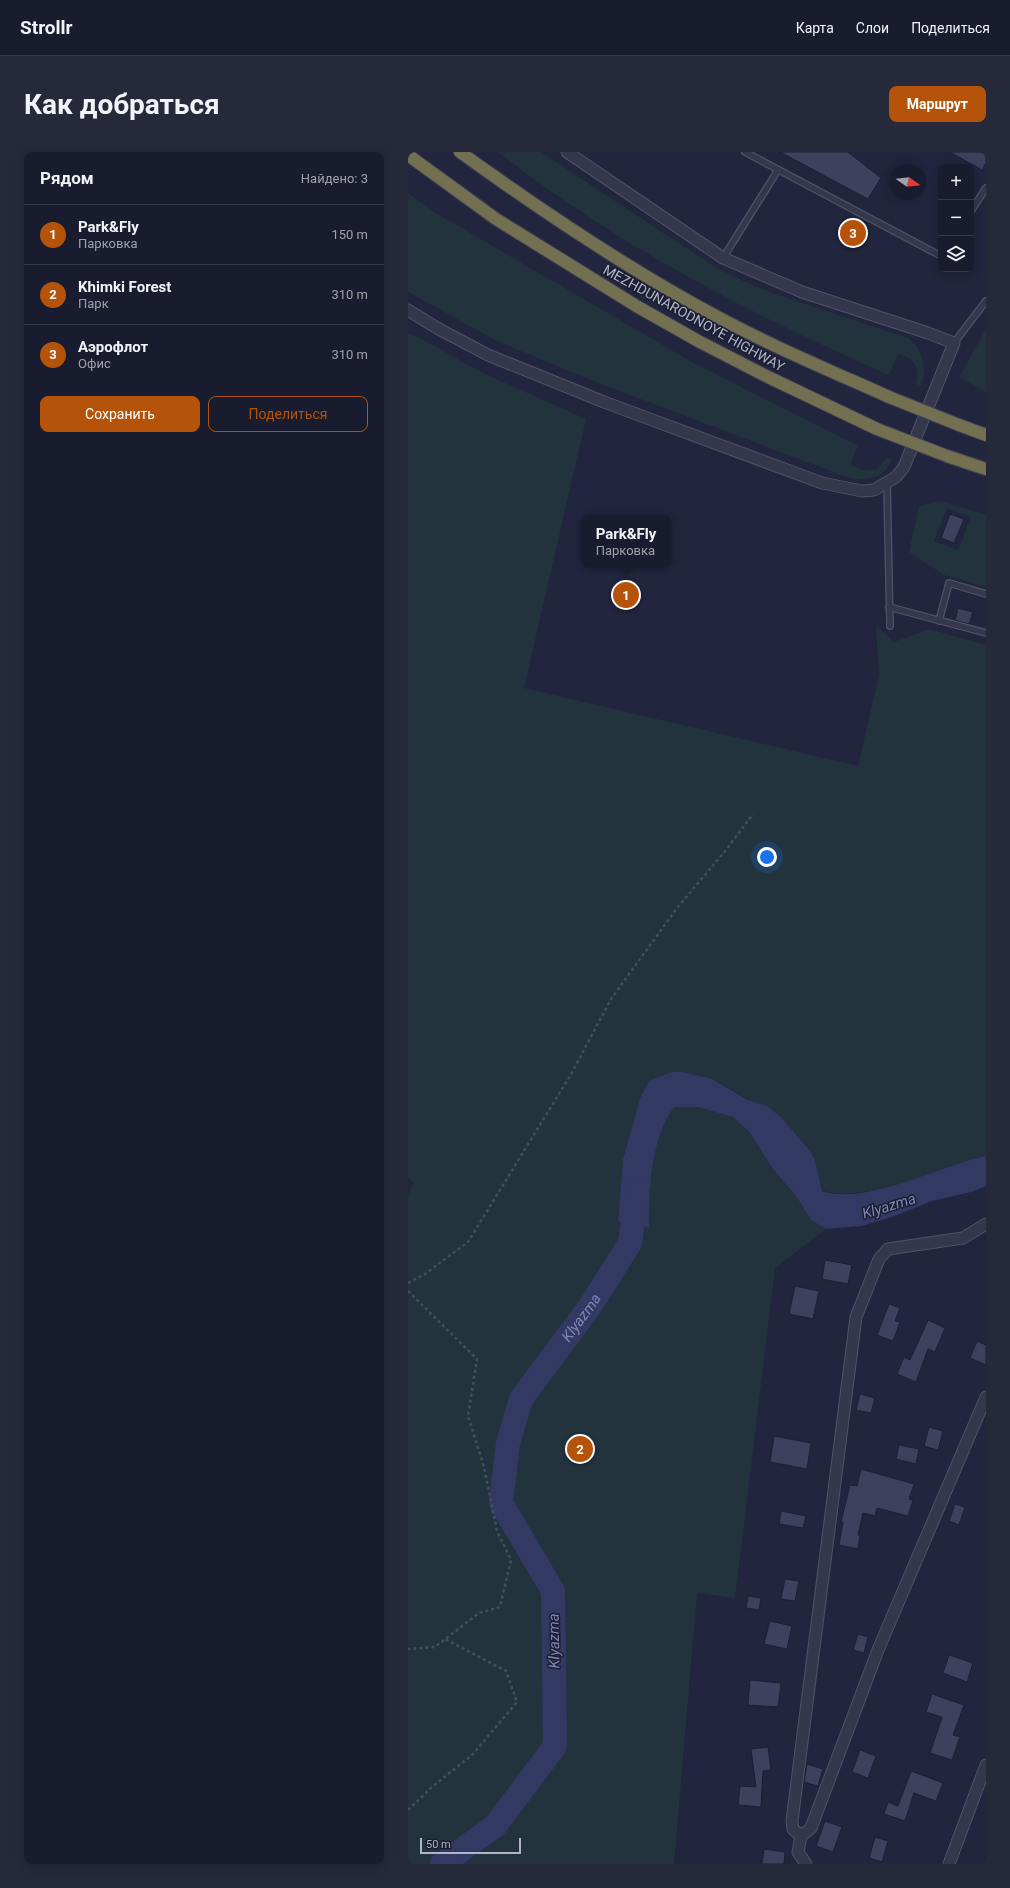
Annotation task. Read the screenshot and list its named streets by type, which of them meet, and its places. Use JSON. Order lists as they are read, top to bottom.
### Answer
{
  "streets": {
    "highway": ["MEZHDUNARODNOYE HIGHWAY"]
  },
  "water": ["Klyazma"],
  "scale_bar": "50 m",
  "north": "right",
  "page": {
    "header": "Strollr",
    "nav": ["Карта", "Слои", "Поделиться"],
    "buttons": [
      "Маршрут",
      ["Сохранить", "Поделиться"]
    ],
    "title": "Как добраться",
    "heading": ["Рядом", "Найдено: 3"],
    "map_buttons": ["+", "−"],
    "list": [
      {
        "mark": "1",
        "name": "Park&Fly",
        "note": "Парковка",
        "value": "150 m"
      },
      {
        "mark": "2",
        "name": "Khimki Forest",
        "note": "Парк",
        "value": "310 m"
      },
      {
        "mark": "3",
        "name": "Аэрофлот",
        "note": "Офис",
        "value": "310 m"
      }
    ],
    "pins": ["3", "1", "2"],
    "popup": ["Park&Fly", "Парковка"],
    "scale": "50 m"
  }
}
